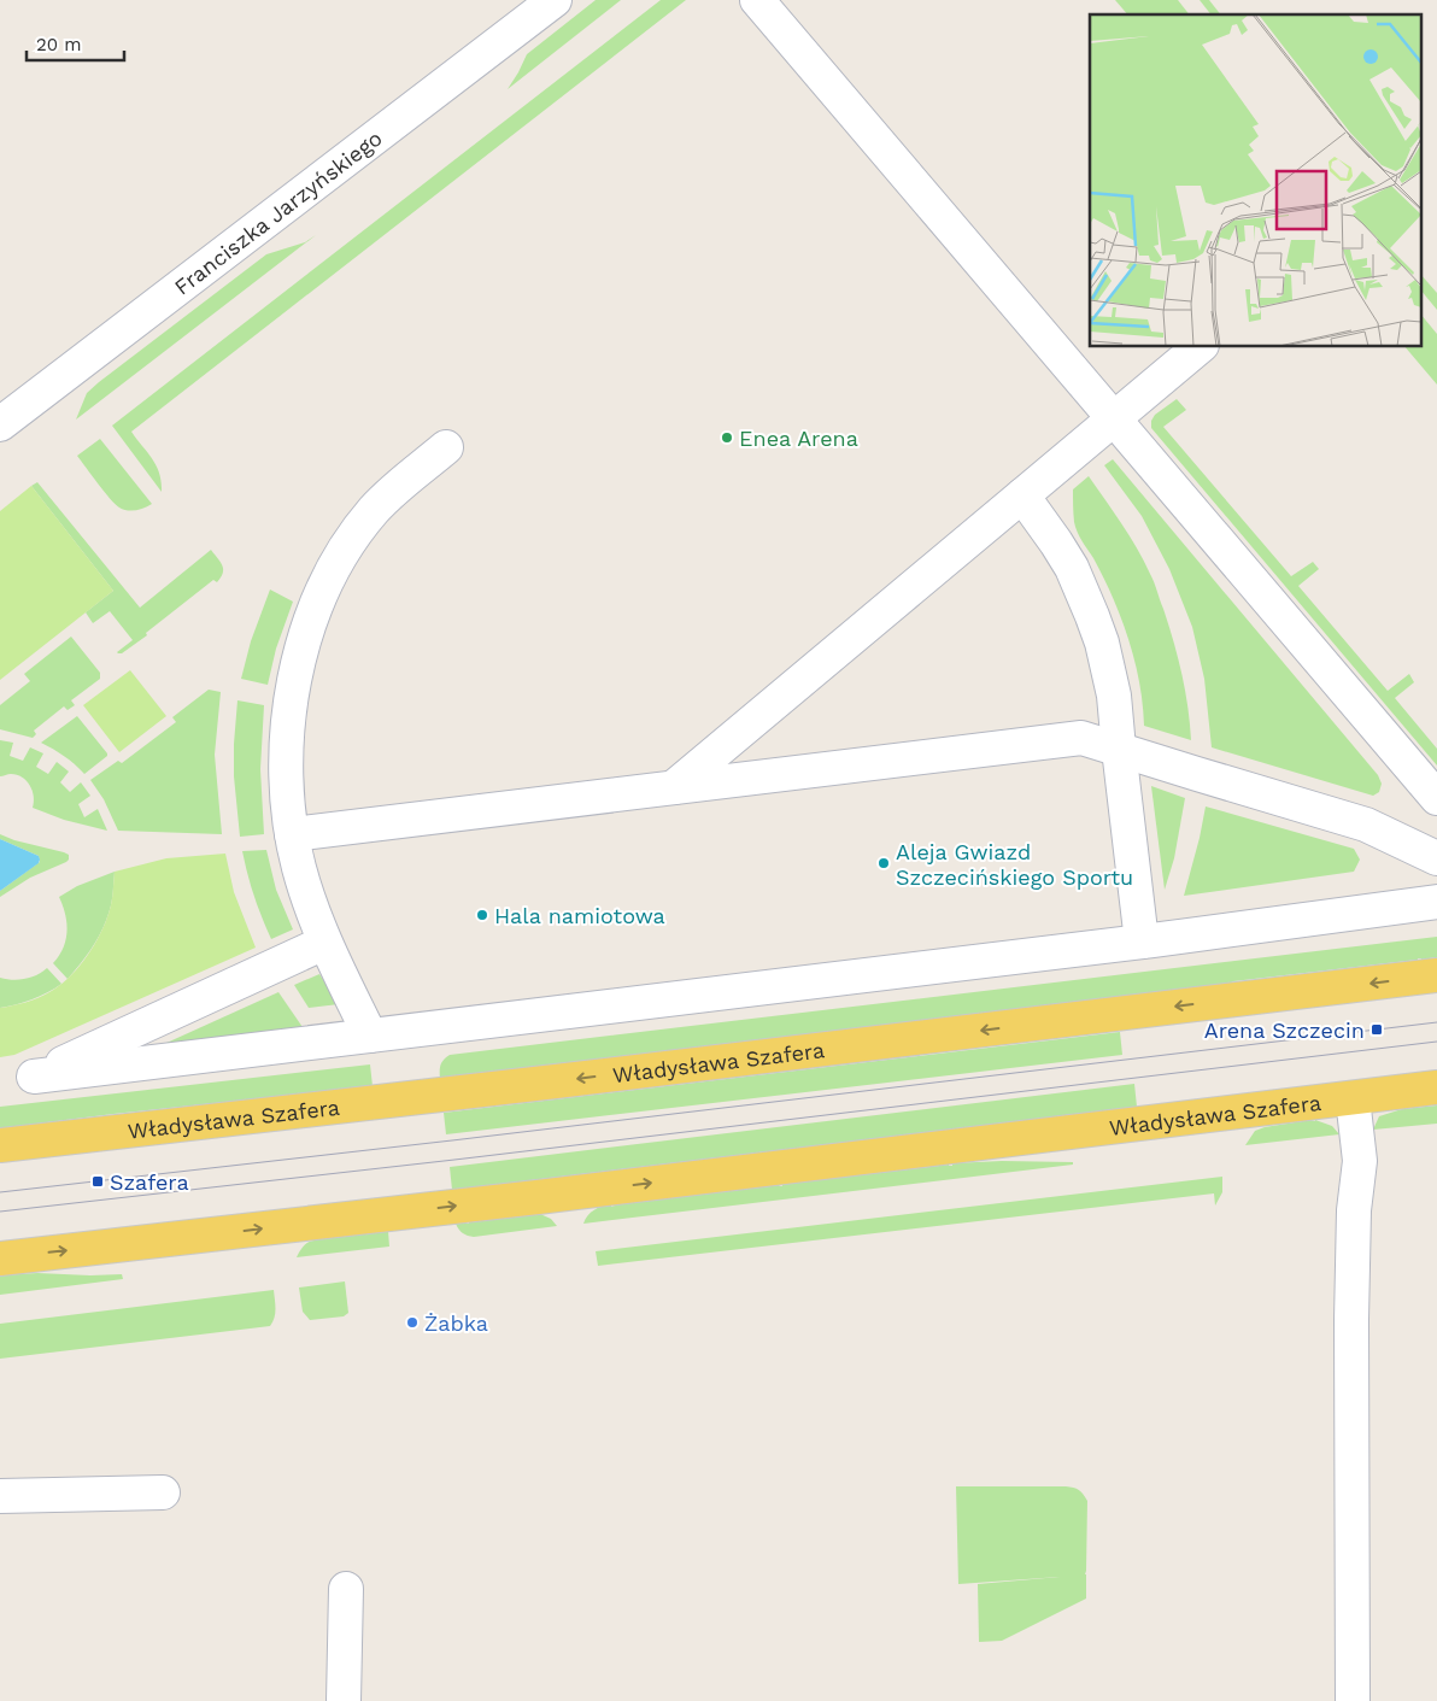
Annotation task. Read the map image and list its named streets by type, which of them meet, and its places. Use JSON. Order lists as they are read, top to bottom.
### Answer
{
  "streets": {
    "main road": ["Władysława Szafera"],
    "street": ["Franciszka Jarzyńskiego"]
  },
  "places": {
    "other": [
      "Enea Arena",
      "Aleja Gwiazd Szczecińskiego Sportu",
      "Hala namiotowa",
      "Żabka"
    ],
    "transit": ["Arena Szczecin", "Szafera"]
  },
  "scale_bar": "20 m"
}
